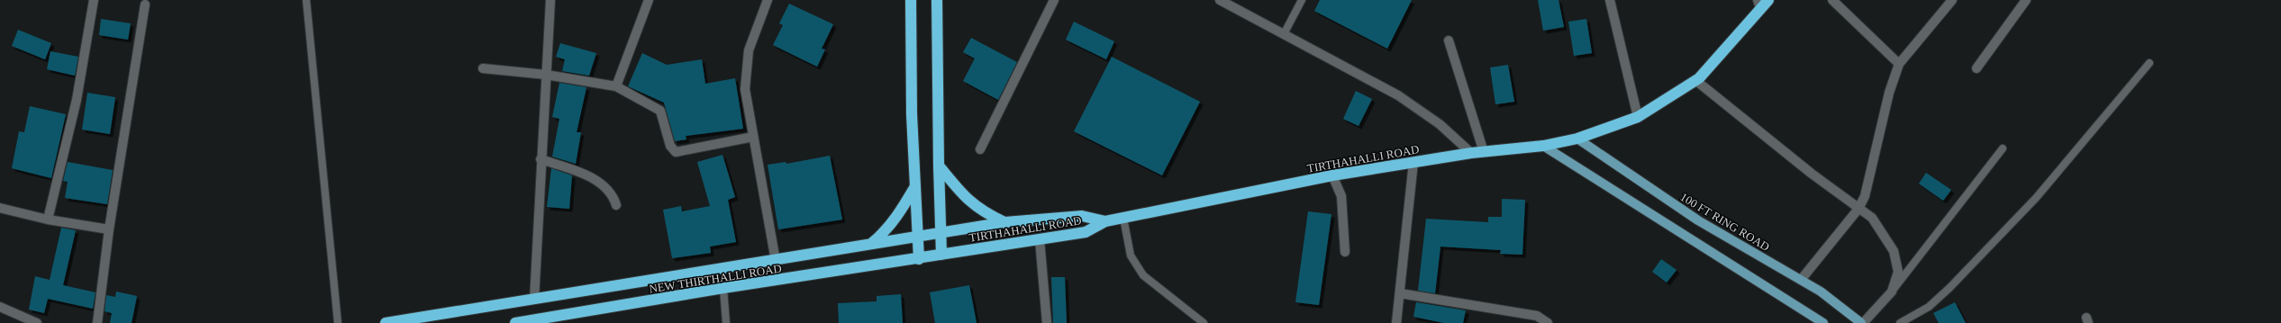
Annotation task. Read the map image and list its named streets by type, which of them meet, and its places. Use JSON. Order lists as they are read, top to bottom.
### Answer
{
  "streets": {
    "highway": ["TIRTHAHALLI ROAD", "NEW THIRTHALLI ROAD"],
    "main road": ["100 FT RING ROAD"]
  },
  "crossings": [
    ["TIRTHAHALLI ROAD", "100 FT RING ROAD"],
    ["TIRTHAHALLI ROAD", "NEW THIRTHALLI ROAD"]
  ]
}
